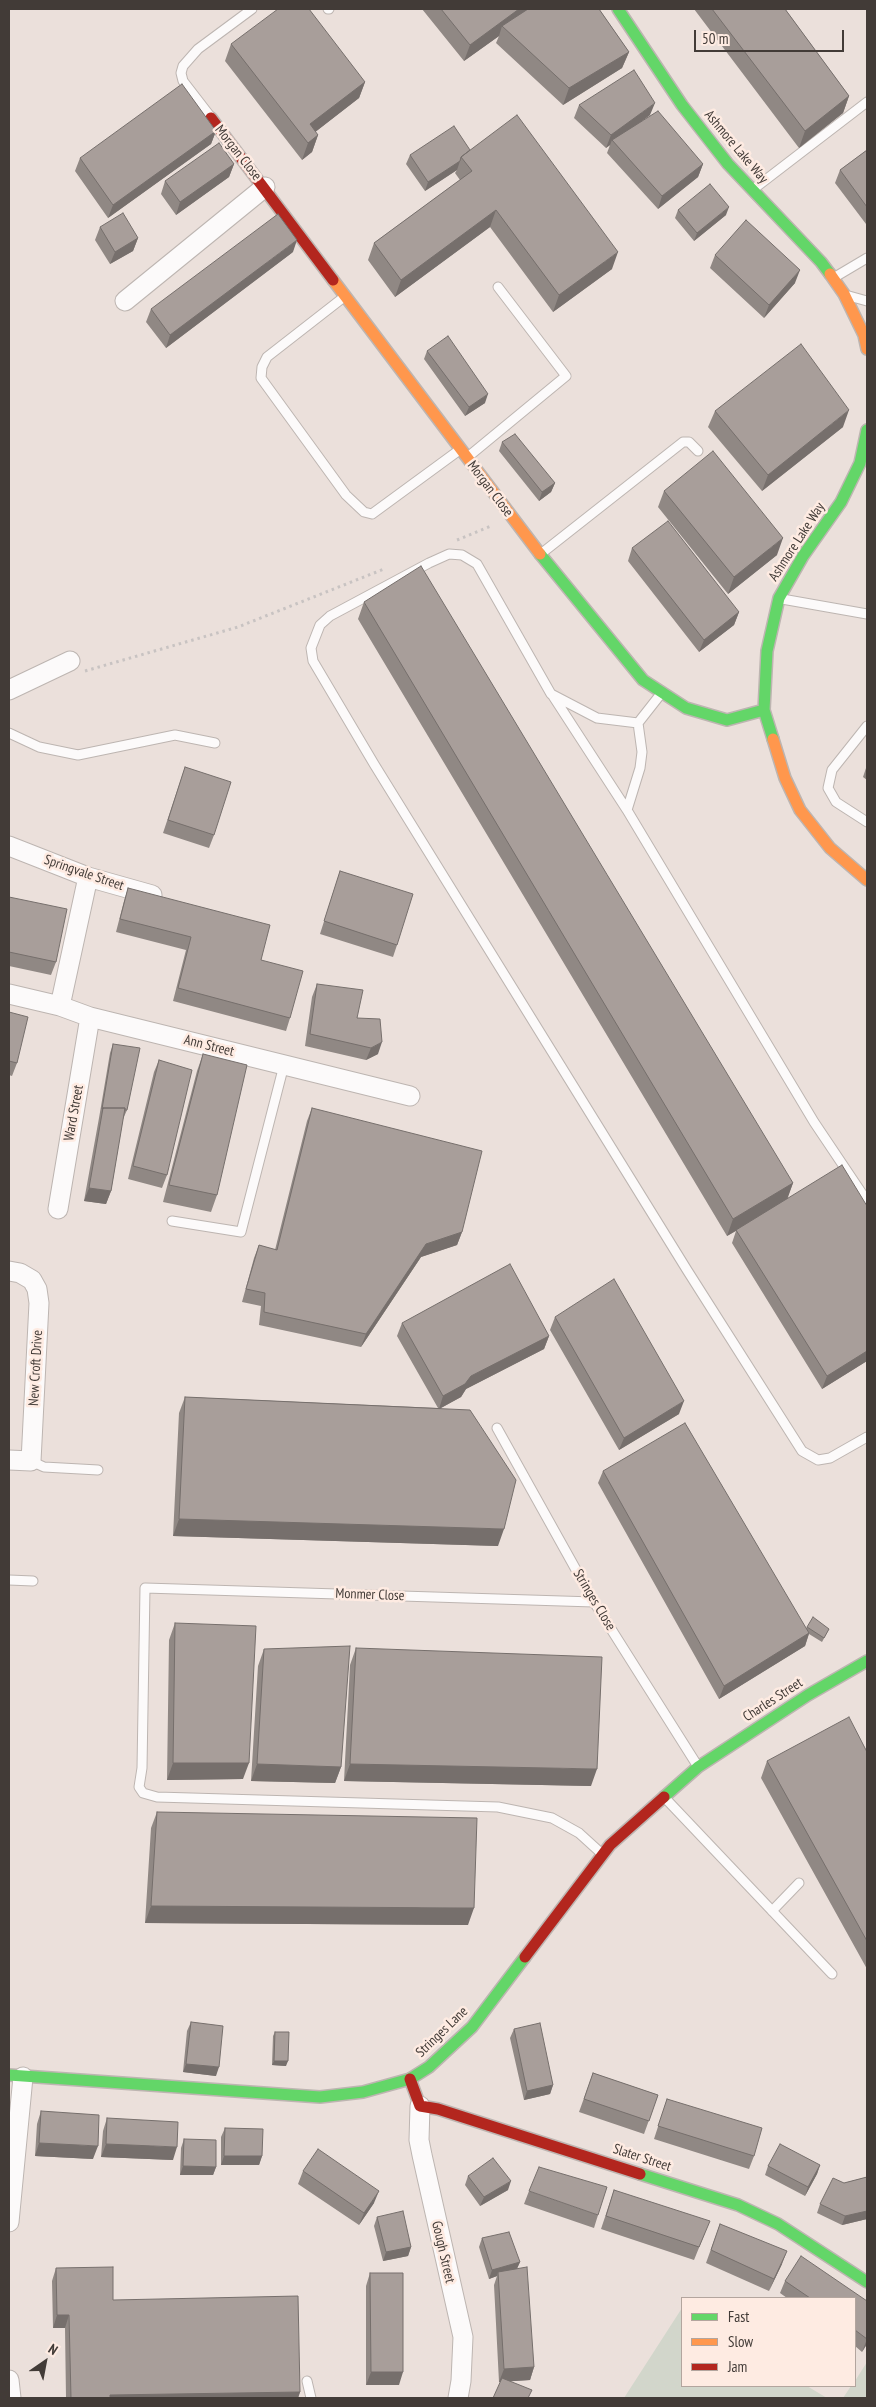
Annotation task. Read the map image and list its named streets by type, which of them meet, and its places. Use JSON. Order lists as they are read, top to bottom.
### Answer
{
  "streets": {
    "street": [
      "Ashmore Lake Way",
      "Morgan Close",
      "Springvale Street",
      "Ann Street",
      "Ward Street",
      "New Croft Drive",
      "Charles Street",
      "Stringes Lane",
      "Slater Street",
      "Gough Street"
    ],
    "lane": ["Monmer Close", "Stringes Close"]
  },
  "crossings": [
    ["Ashmore Lake Way", "Morgan Close"],
    ["Ann Street", "Ward Street"],
    ["Monmer Close", "Stringes Close"],
    ["Monmer Close", "Stringes Lane"],
    ["Stringes Close", "Charles Street"],
    ["Stringes Close", "Stringes Lane"],
    ["Charles Street", "Stringes Lane"],
    ["Slater Street", "Gough Street"]
  ],
  "legend": ["Fast", "Slow", "Jam"],
  "scale_bar": "50 m",
  "north": "top right"
}
